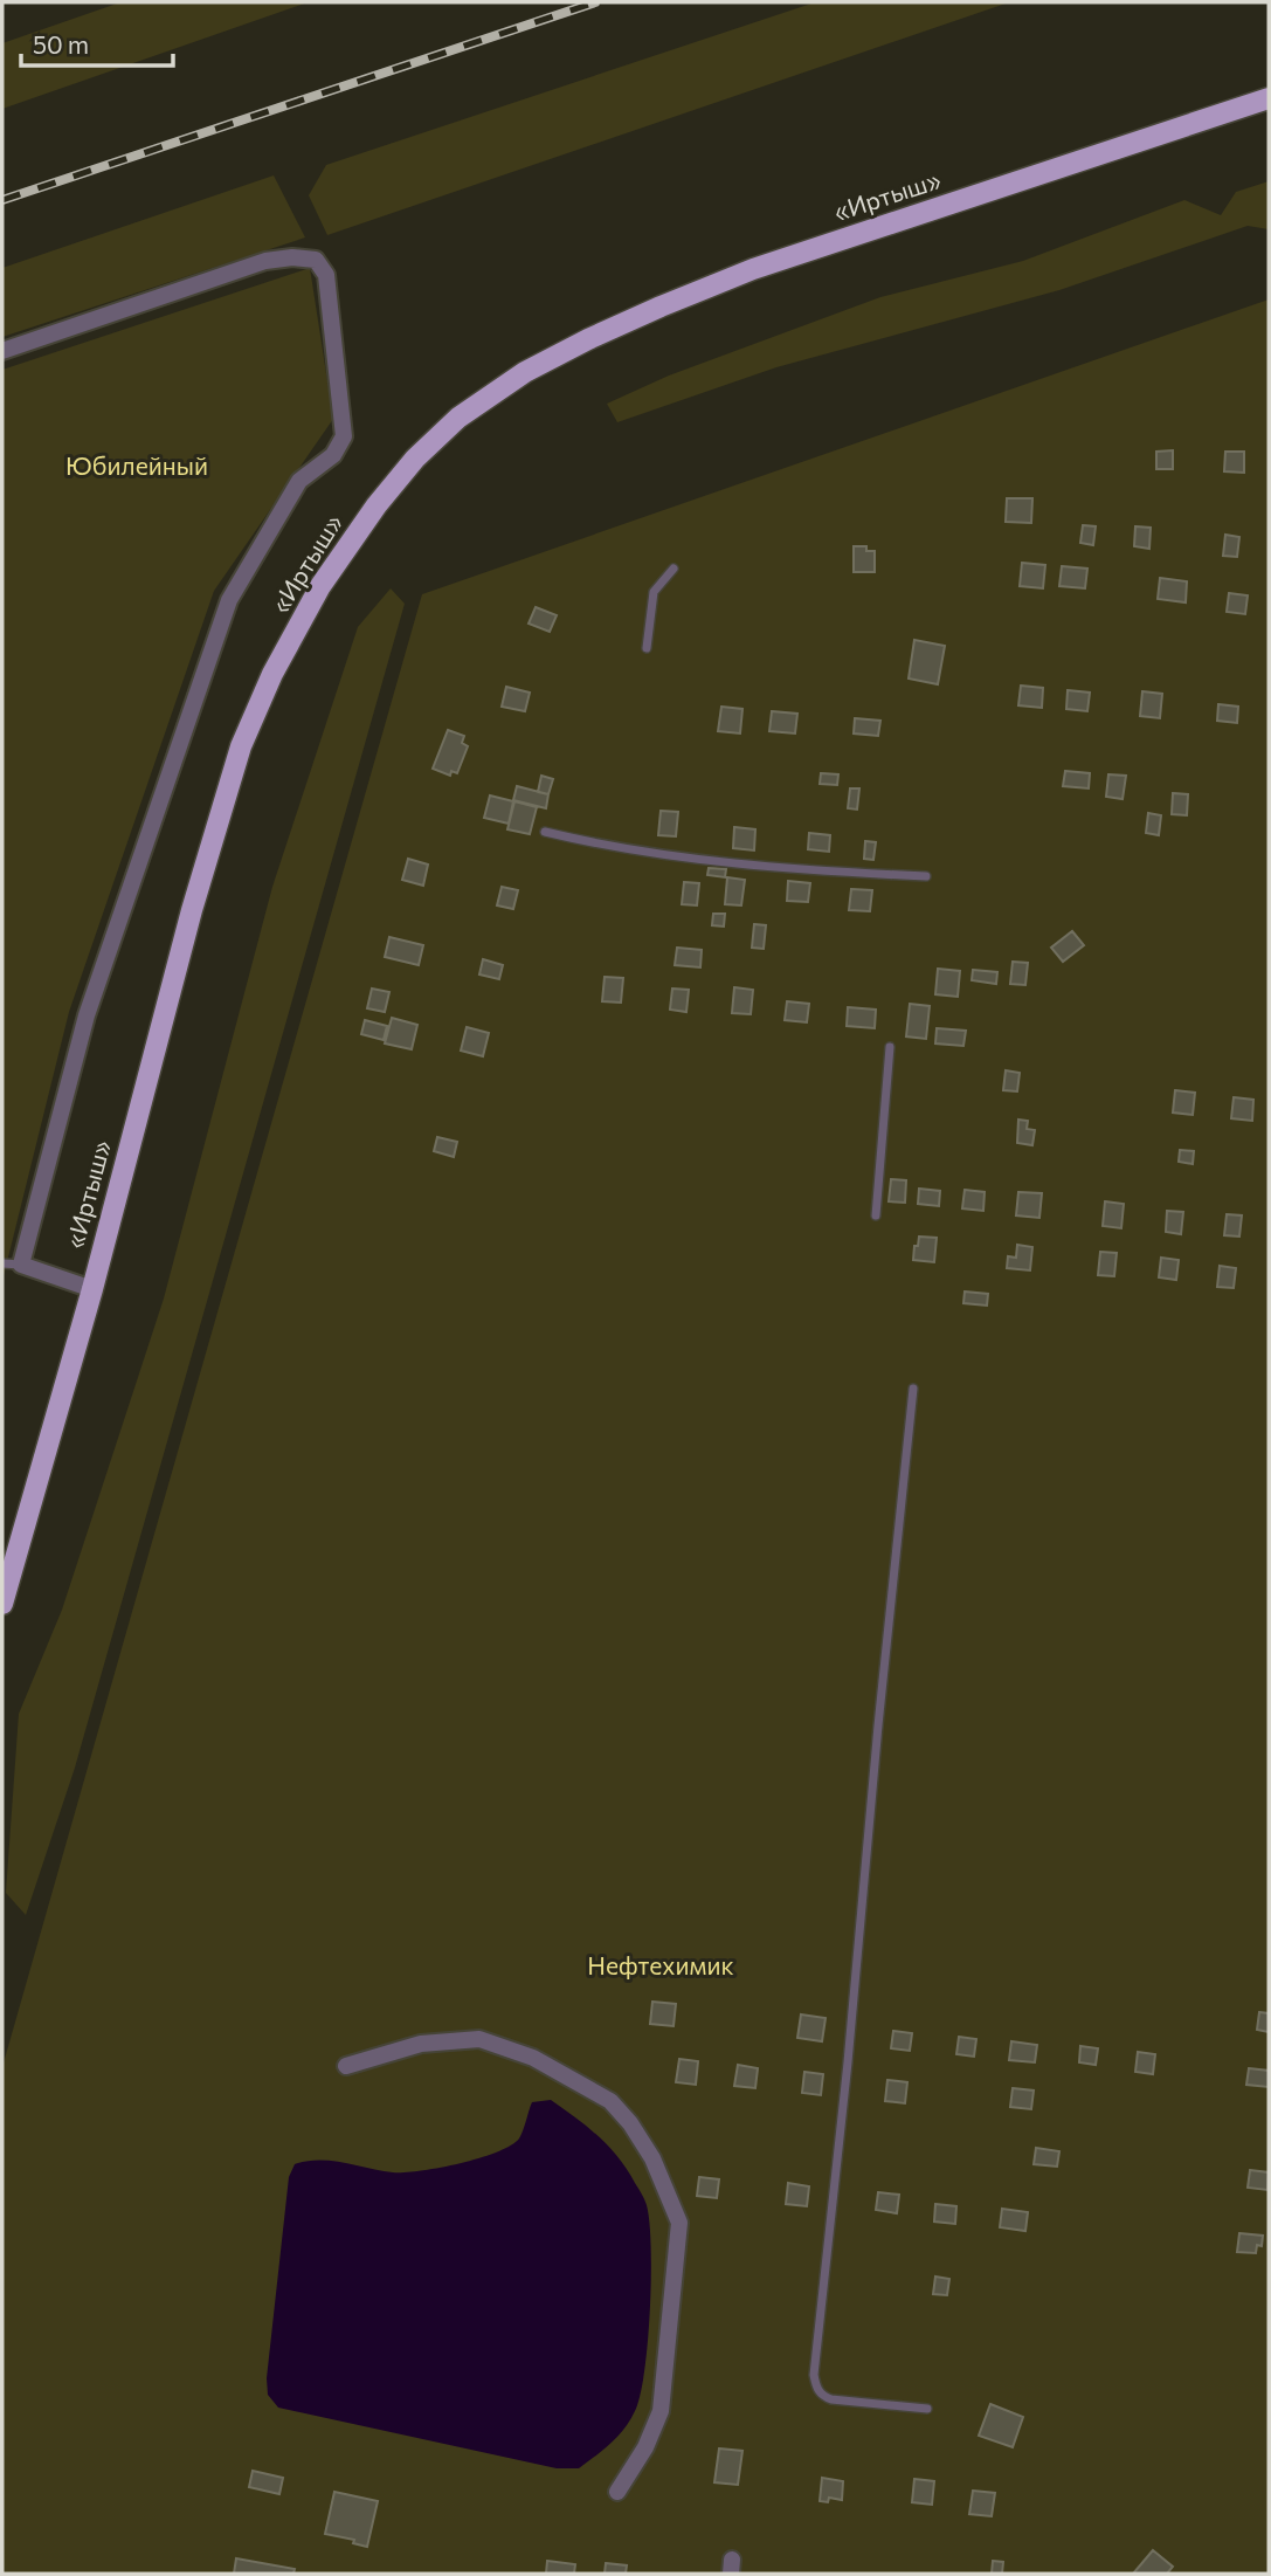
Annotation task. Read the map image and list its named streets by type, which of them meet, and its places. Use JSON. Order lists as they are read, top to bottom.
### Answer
{
  "streets": {
    "main road": ["«Иртыш»"]
  },
  "parks": ["Юбилейный", "Нефтехимик"],
  "scale_bar": "50 m"
}
